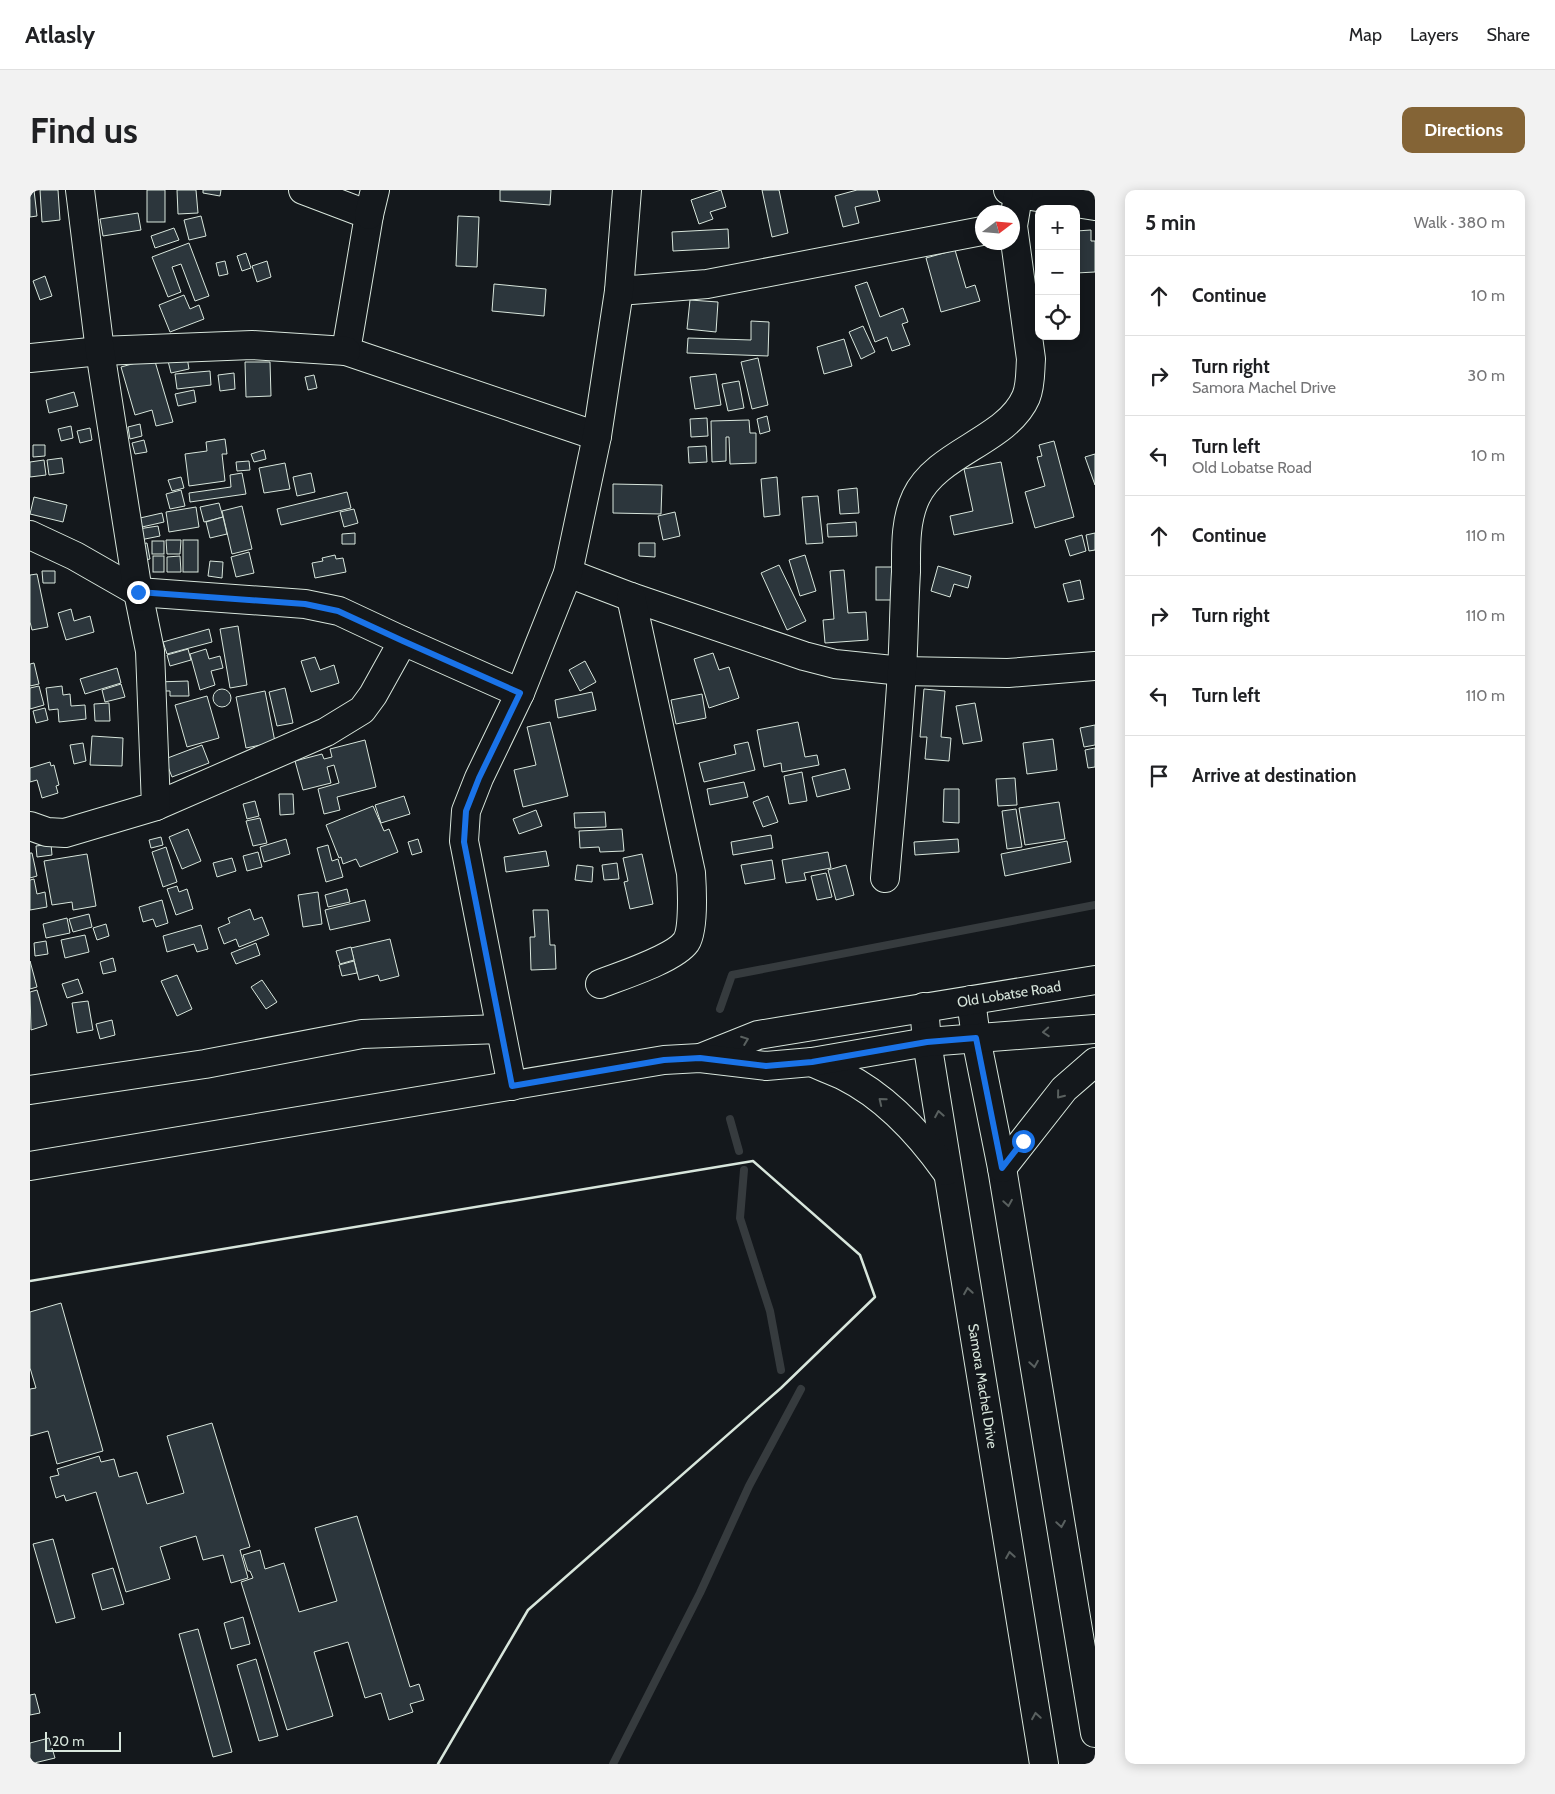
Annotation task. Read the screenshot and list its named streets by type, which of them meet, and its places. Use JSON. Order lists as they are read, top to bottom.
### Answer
{
  "streets": {
    "street": ["Old Lobatse Road", "Samora Machel Drive"]
  },
  "crossings": [
    ["Old Lobatse Road", "Samora Machel Drive"]
  ],
  "scale_bar": "20 m",
  "north": "right",
  "page": {
    "header": "Atlasly",
    "nav": ["Map", "Layers", "Share"],
    "buttons": "Directions",
    "title": "Find us",
    "heading": ["5 min", "Walk · 380 m"],
    "map_buttons": ["+", "−"],
    "list": [
      ["Continue", "10 m"],
      ["Turn right", "Samora Machel Drive", "30 m"],
      ["Turn left", "Old Lobatse Road", "10 m"],
      ["Continue", "110 m"],
      ["Turn right", "110 m"],
      ["Turn left", "110 m"],
      "Arrive at destination"
    ],
    "scale": "20 m"
  }
}
